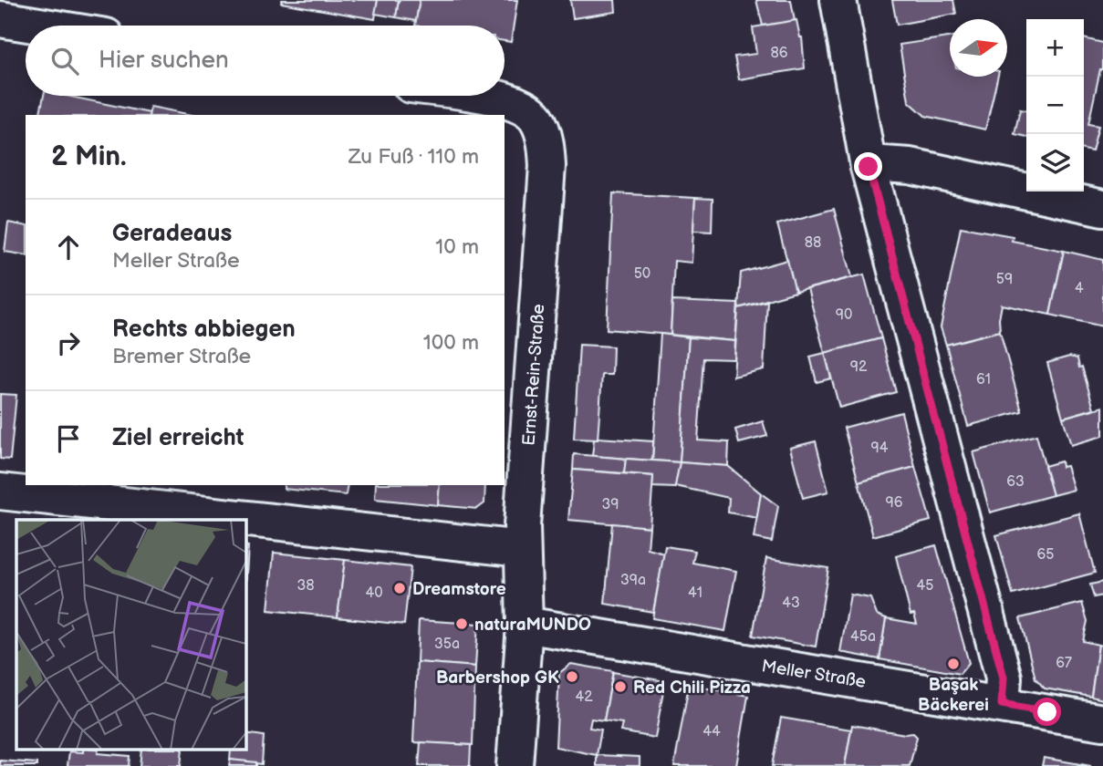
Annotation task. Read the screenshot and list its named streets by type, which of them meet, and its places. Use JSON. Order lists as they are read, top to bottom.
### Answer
{
  "streets": {
    "street": ["Ernst-Rein-Straße", "Meller Straße"]
  },
  "crossings": [
    ["Ernst-Rein-Straße", "Meller Straße"]
  ],
  "places": [
    "Dreamstore",
    "naturaMUNDO",
    "Başak Bäckerei",
    "Barbershop GK",
    "Red Chili Pizza"
  ],
  "house_numbers": [
    "86",
    "88",
    "50",
    "59",
    "4",
    "90",
    "92",
    "61",
    "94",
    "63",
    "96",
    "39",
    "65",
    "39a",
    "38",
    "45",
    "40",
    "41",
    "43",
    "45a",
    "35a",
    "67",
    "42",
    "44"
  ],
  "north": "right",
  "page": {
    "map_buttons": ["+", "−"],
    "search": "Hier suchen",
    "heading": ["2 Min.", "Zu Fuß · 110 m"],
    "list": [
      ["Geradeaus", "Meller Straße", "10 m"],
      ["Rechts abbiegen", "Bremer Straße", "100 m"],
      "Ziel erreicht"
    ]
  }
}
